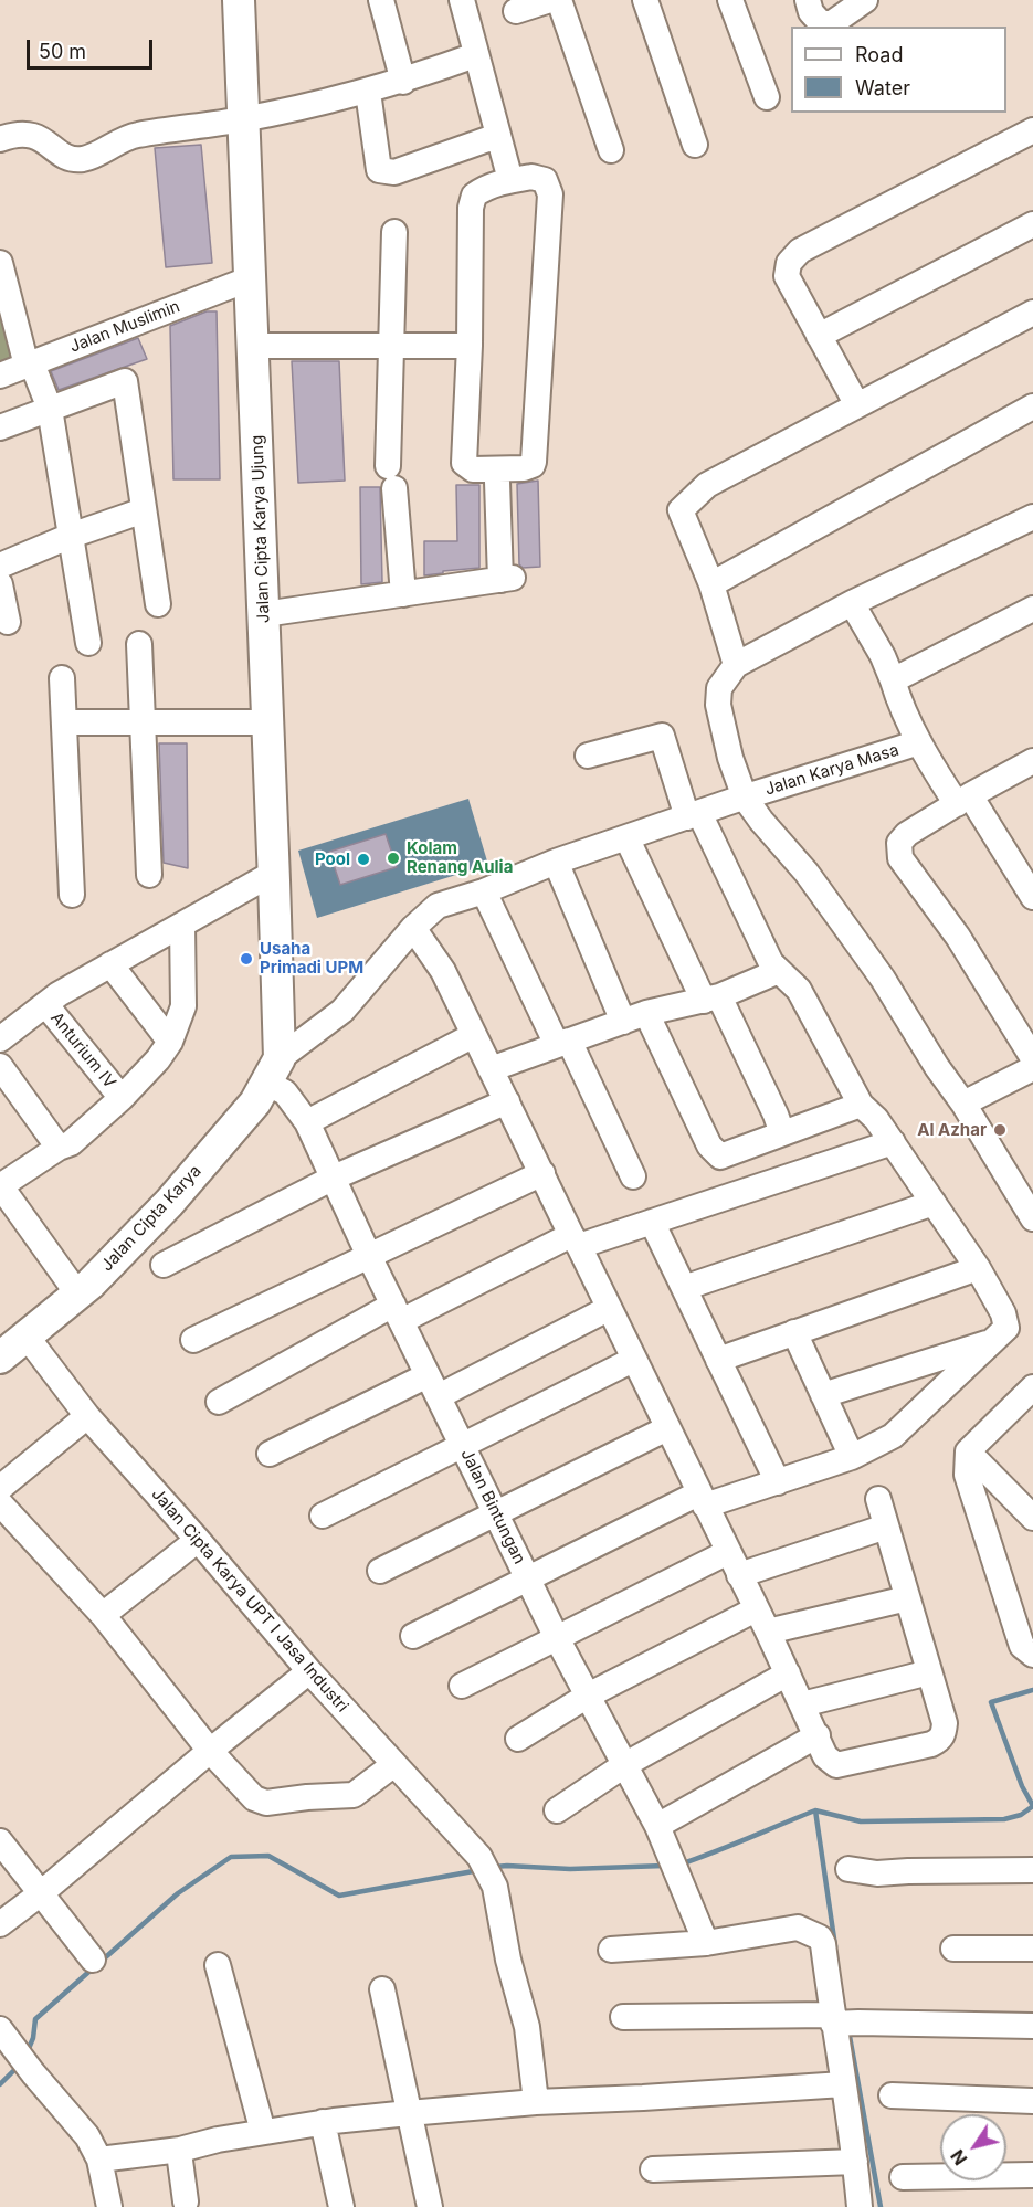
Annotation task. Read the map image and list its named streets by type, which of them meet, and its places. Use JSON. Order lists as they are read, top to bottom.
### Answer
{
  "streets": {
    "main road": ["Jalan Cipta Karya Ujung", "Jalan Cipta Karya"],
    "street": [
      "Jalan Muslimin",
      "Jalan Karya Masa",
      "Anturium IV",
      "Jalan Bintungan",
      "Jalan Cipta Karya UPT I Jasa Industri"
    ]
  },
  "crossings": [
    ["Jalan Muslimin", "Jalan Cipta Karya Ujung"],
    ["Jalan Cipta Karya Ujung", "Jalan Karya Masa"],
    ["Jalan Cipta Karya Ujung", "Jalan Cipta Karya"],
    ["Jalan Cipta Karya Ujung", "Jalan Bintungan"],
    ["Jalan Karya Masa", "Jalan Cipta Karya"],
    ["Jalan Karya Masa", "Jalan Bintungan"],
    ["Jalan Cipta Karya", "Jalan Bintungan"],
    ["Jalan Cipta Karya", "Jalan Cipta Karya UPT I Jasa Industri"]
  ],
  "places": [
    "Kolam Renang Aulia",
    "Pool",
    "Usaha Primadi UPM",
    "Al Azhar"
  ],
  "legend": ["Road", "Water"],
  "scale_bar": "50 m",
  "north": "bottom left"
}
